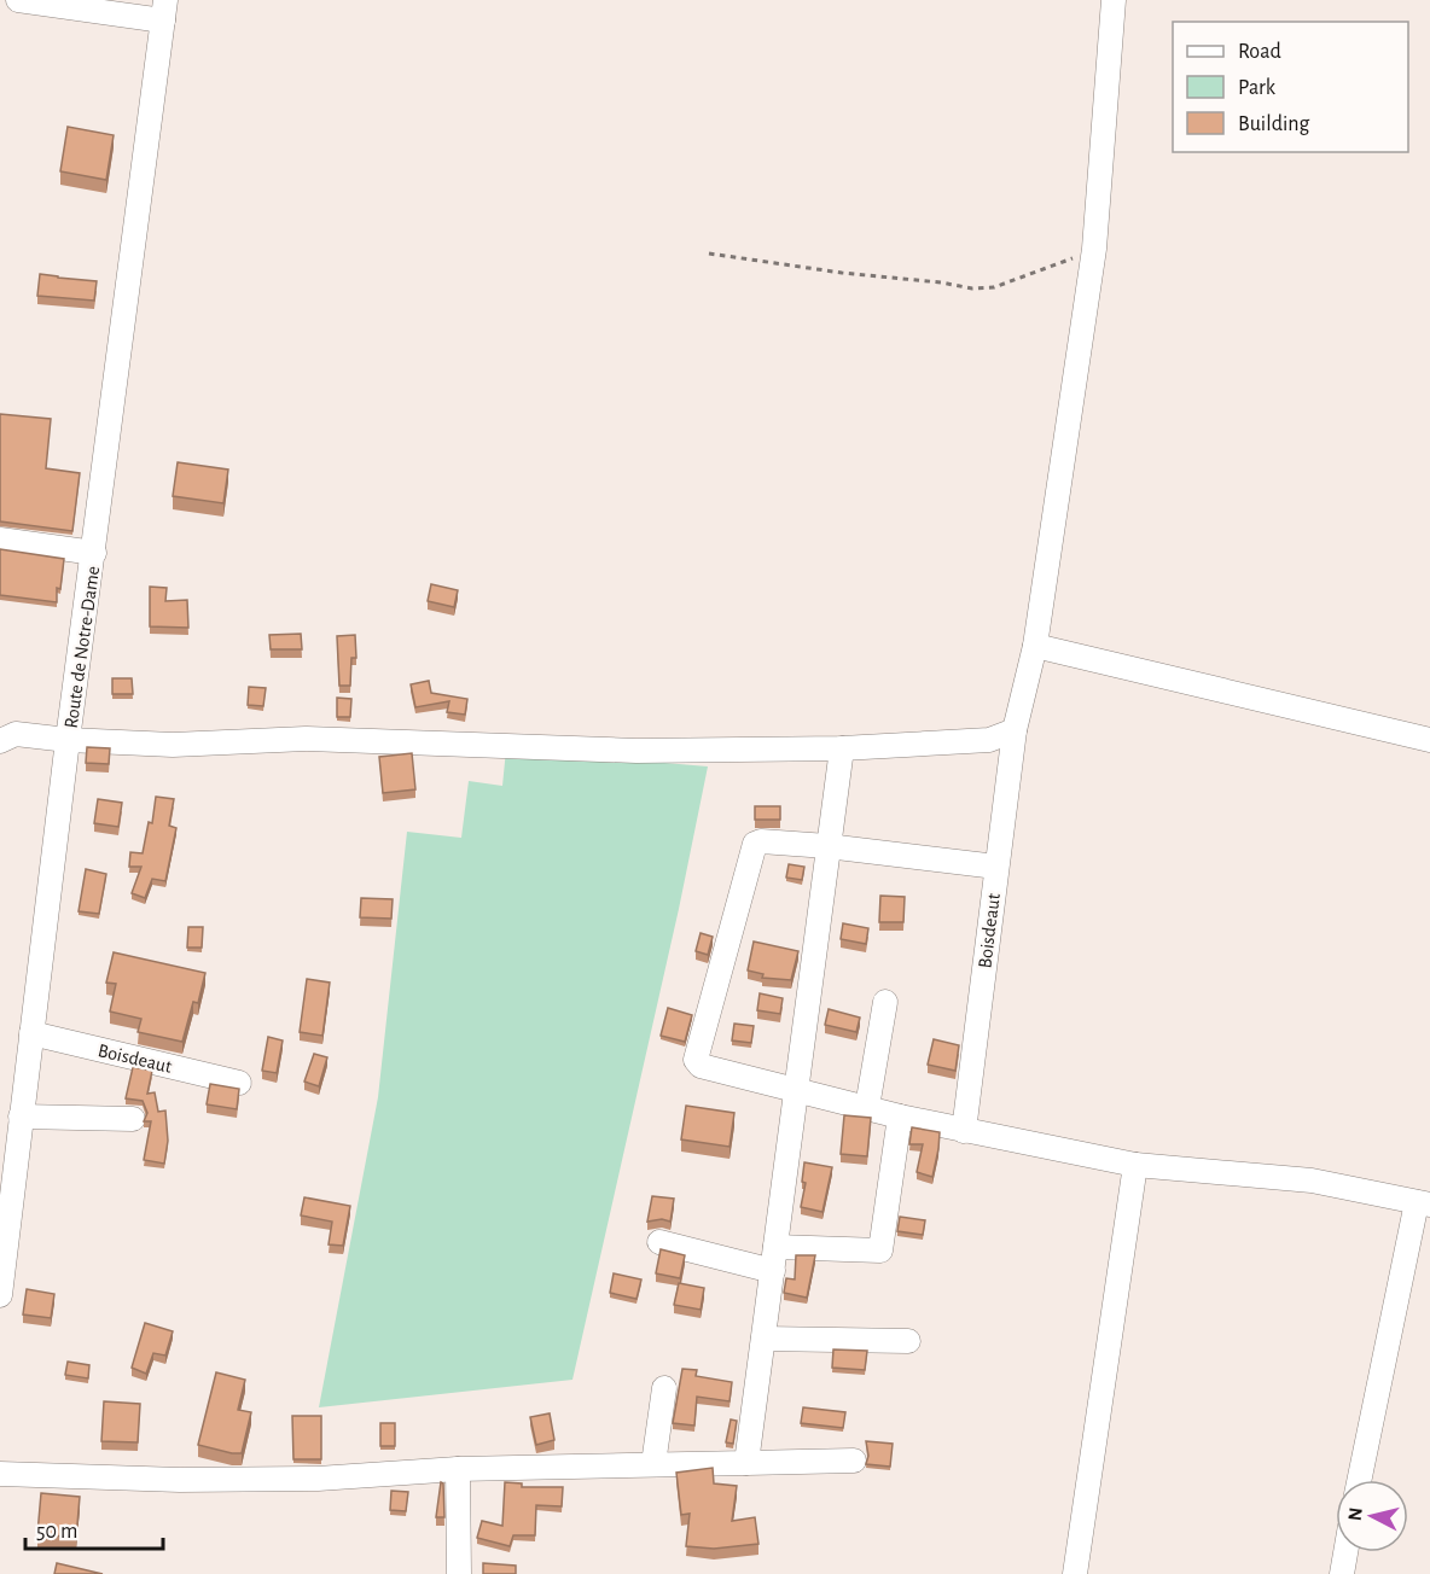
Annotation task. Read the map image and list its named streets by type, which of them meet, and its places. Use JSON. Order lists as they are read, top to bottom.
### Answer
{
  "streets": {
    "street": ["Route de Notre-Dame", "Boisdeaut"]
  },
  "crossings": [
    ["Route de Notre-Dame", "Boisdeaut"]
  ],
  "legend": ["Road", "Park", "Building"],
  "scale_bar": "50 m",
  "north": "left"
}
